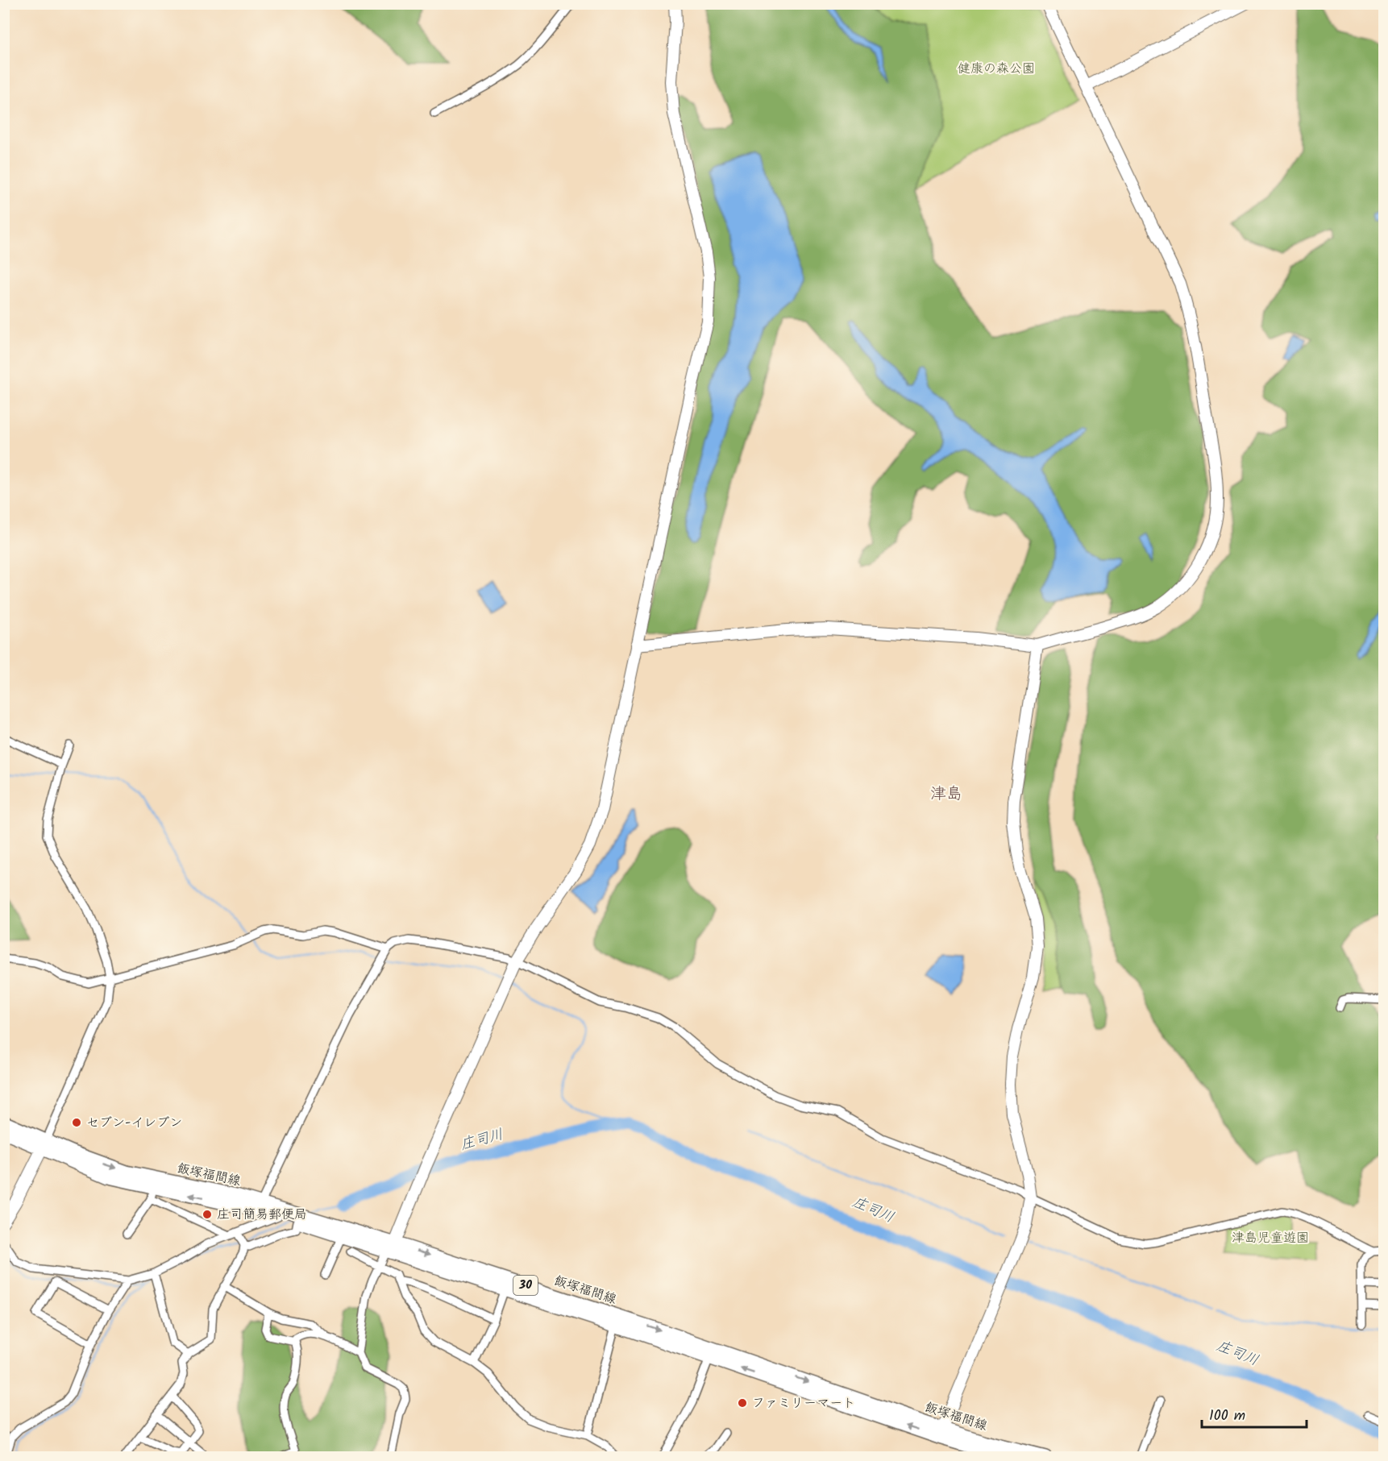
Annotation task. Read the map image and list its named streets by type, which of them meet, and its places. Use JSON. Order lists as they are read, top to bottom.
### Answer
{
  "streets": {
    "main road": ["飯塚福間線", "30"]
  },
  "districts": ["津島"],
  "water": ["庄司川"],
  "parks": ["健康の森公園", "津島児童遊園"],
  "places": ["セブン-イレブン", "庄司簡易郵便局", "ファミリーマート"],
  "scale_bar": "100 m"
}
